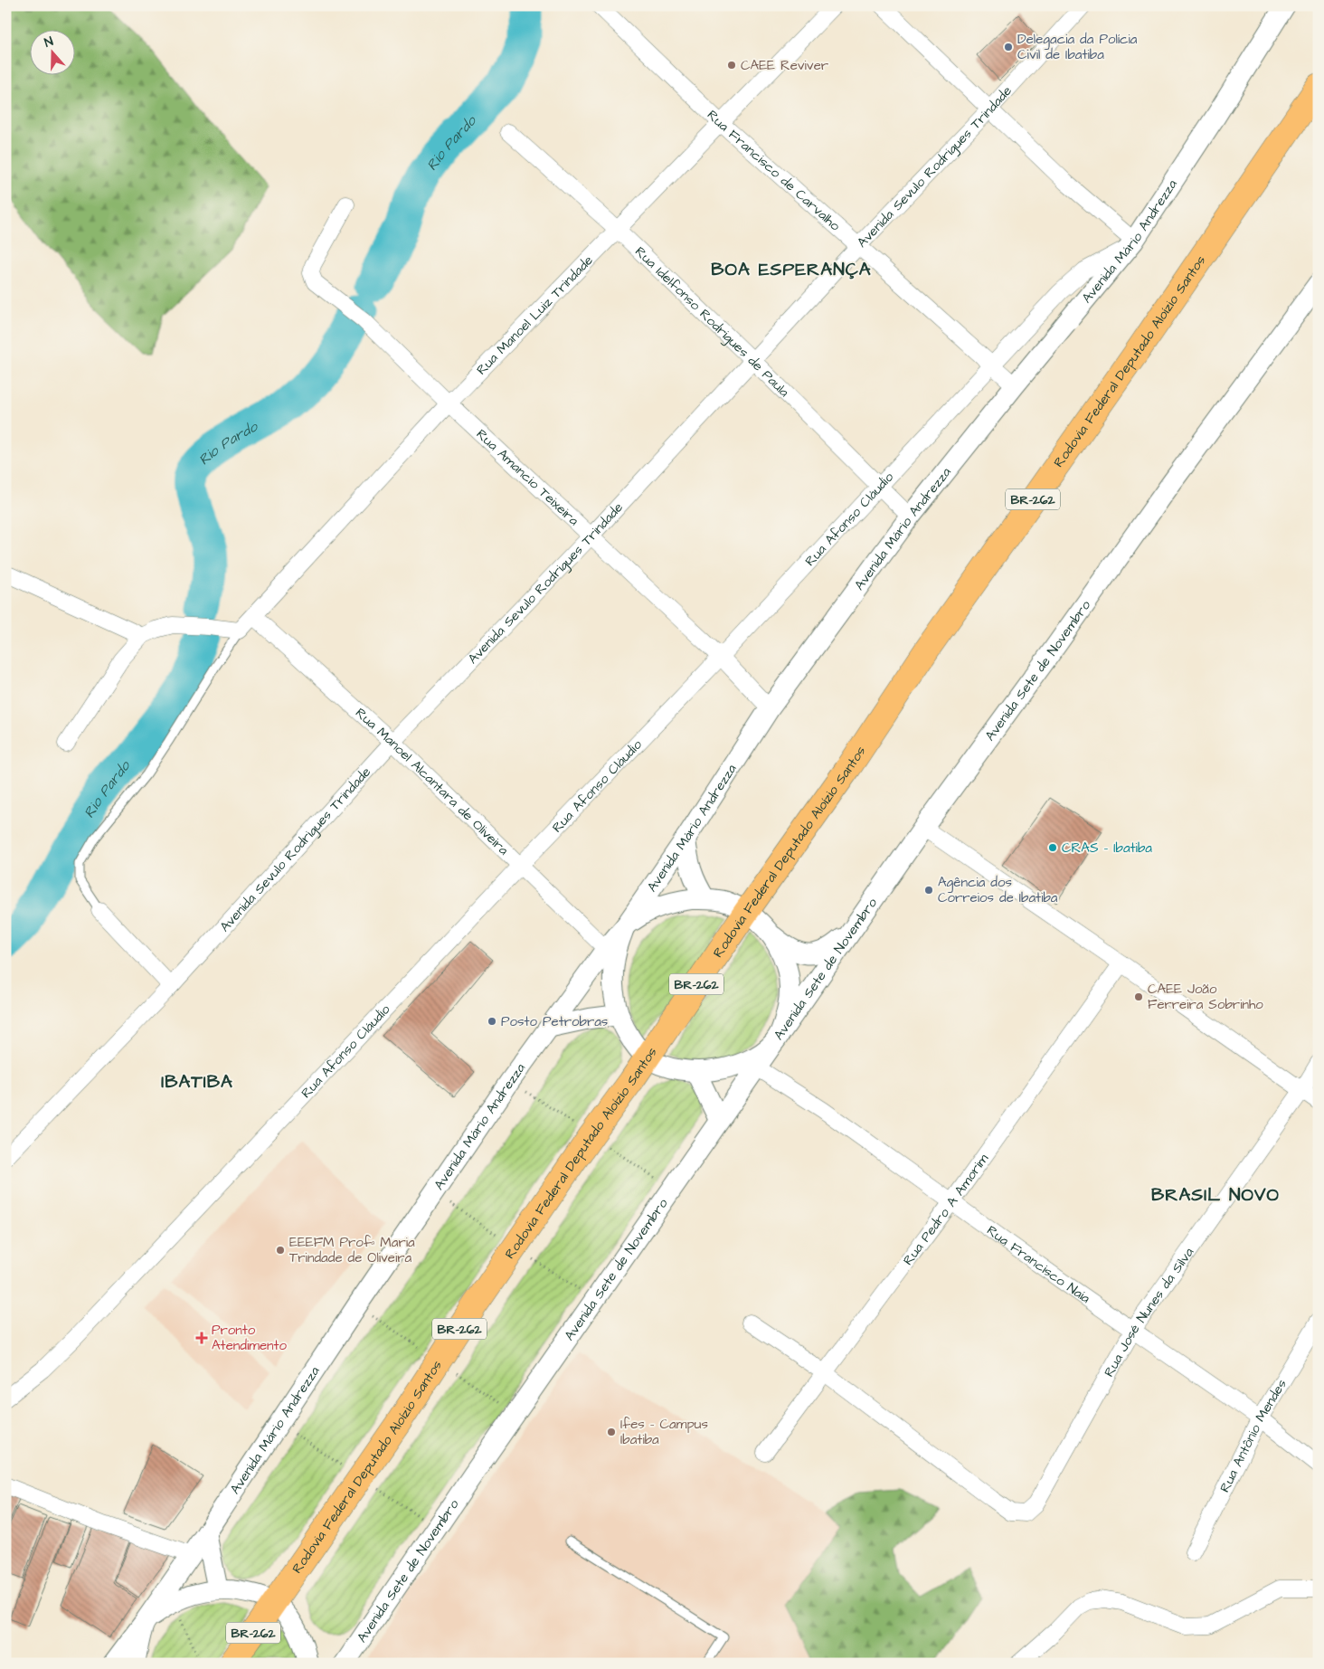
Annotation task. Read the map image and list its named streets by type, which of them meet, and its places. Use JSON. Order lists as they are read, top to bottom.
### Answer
{
  "streets": {
    "highway": ["Rodovia Federal Deputado Aloízio Santos", "BR-262"],
    "street": [
      "Avenida Sevulo Rodrigues Trindade",
      "Rua Francisco de Carvalho",
      "Avenida Mário Andrezza",
      "Rua Manoel Luiz Trindade",
      "Rua Idelfonso Rodrigues de Paula",
      "Rua Amancio Teixeira",
      "Rua Afonso Cláudio",
      "Avenida Sete de Novembro",
      "Rua Manoel Alcantara de Oliveira",
      "Rua Pedro A Amorim",
      "Rua Francisco Naia",
      "Rua José Nunes da Silva",
      "Rua Antônio Mendes"
    ]
  },
  "crossings": [
    ["Avenida Sevulo Rodrigues Trindade", "Rua Francisco de Carvalho"],
    ["Avenida Sevulo Rodrigues Trindade", "Rua Idelfonso Rodrigues de Paula"],
    ["Avenida Sevulo Rodrigues Trindade", "Rua Amancio Teixeira"],
    ["Avenida Sevulo Rodrigues Trindade", "Rua Manoel Alcantara de Oliveira"],
    ["Rua Francisco de Carvalho", "Avenida Mário Andrezza"],
    ["Rua Francisco de Carvalho", "Rua Manoel Luiz Trindade"],
    ["Rua Francisco de Carvalho", "Rua Afonso Cláudio"],
    ["Avenida Mário Andrezza", "Rua Idelfonso Rodrigues de Paula"],
    ["Avenida Mário Andrezza", "Rua Amancio Teixeira"],
    ["Avenida Mário Andrezza", "Rua Afonso Cláudio"],
    ["Avenida Mário Andrezza", "Rua Manoel Alcantara de Oliveira"],
    ["Rua Manoel Luiz Trindade", "Rua Idelfonso Rodrigues de Paula"],
    ["Rua Manoel Luiz Trindade", "Rua Amancio Teixeira"],
    ["Rua Manoel Luiz Trindade", "Rua Manoel Alcantara de Oliveira"],
    ["Rua Idelfonso Rodrigues de Paula", "Rua Afonso Cláudio"],
    ["Rua Amancio Teixeira", "Rua Afonso Cláudio"],
    ["Rua Afonso Cláudio", "Rua Manoel Alcantara de Oliveira"],
    ["Avenida Sete de Novembro", "Rua Francisco Naia"],
    ["Rua Pedro A Amorim", "Rua Francisco Naia"],
    ["Rua Pedro A Amorim", "Rua José Nunes da Silva"],
    ["Rua Francisco Naia", "Rua José Nunes da Silva"],
    ["Rua Francisco Naia", "Rua Antônio Mendes"]
  ],
  "districts": ["BOA ESPERANÇA", "IBATIBA", "BRASIL NOVO"],
  "water": ["Rio Pardo"],
  "places": {
    "other": [
      "Delegacia da Polícia Civil de Ibatiba",
      "CAEE Reviver",
      "CRAS - Ibatiba",
      "Agência dos Correios de Ibatiba",
      "CAEE João Ferreira Sobrinho",
      "Posto Petrobras",
      "EEEFM Profª Maria Trindade de Oliveira",
      "Ifes - Campus Ibatiba"
    ],
    "health": ["Pronto Atendimento"]
  },
  "north": "top"
}
